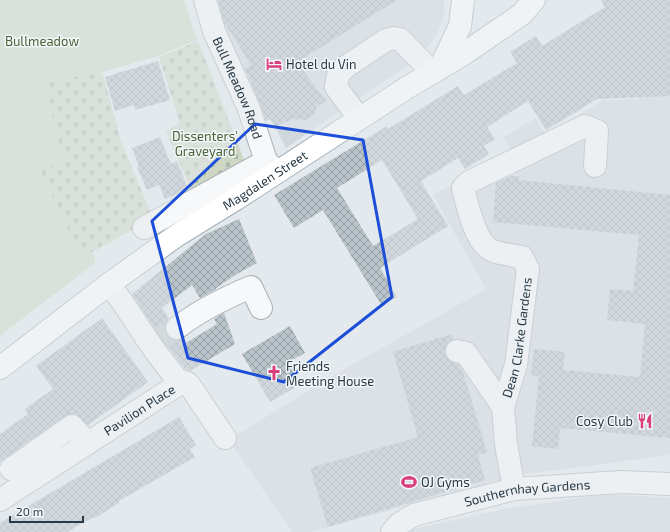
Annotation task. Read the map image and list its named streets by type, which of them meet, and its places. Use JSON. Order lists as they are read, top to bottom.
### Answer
{
  "streets": {
    "main road": ["Magdalen Street"],
    "street": [
      "Bull Meadow Road",
      "Dean Clarke Gardens",
      "Pavilion Place",
      "Southernhay Gardens"
    ]
  },
  "crossings": [
    ["Bull Meadow Road", "Magdalen Street"],
    ["Magdalen Street", "Pavilion Place"],
    ["Dean Clarke Gardens", "Southernhay Gardens"]
  ],
  "parks": ["Bullmeadow", "Dissenters' Graveyard"],
  "places": {
    "hotel": ["Hotel du Vin"],
    "church": ["Friends Meeting House"],
    "restaurant": ["Cosy Club"],
    "sports": ["OJ Gyms"]
  },
  "scale_bar": "20 m"
}
